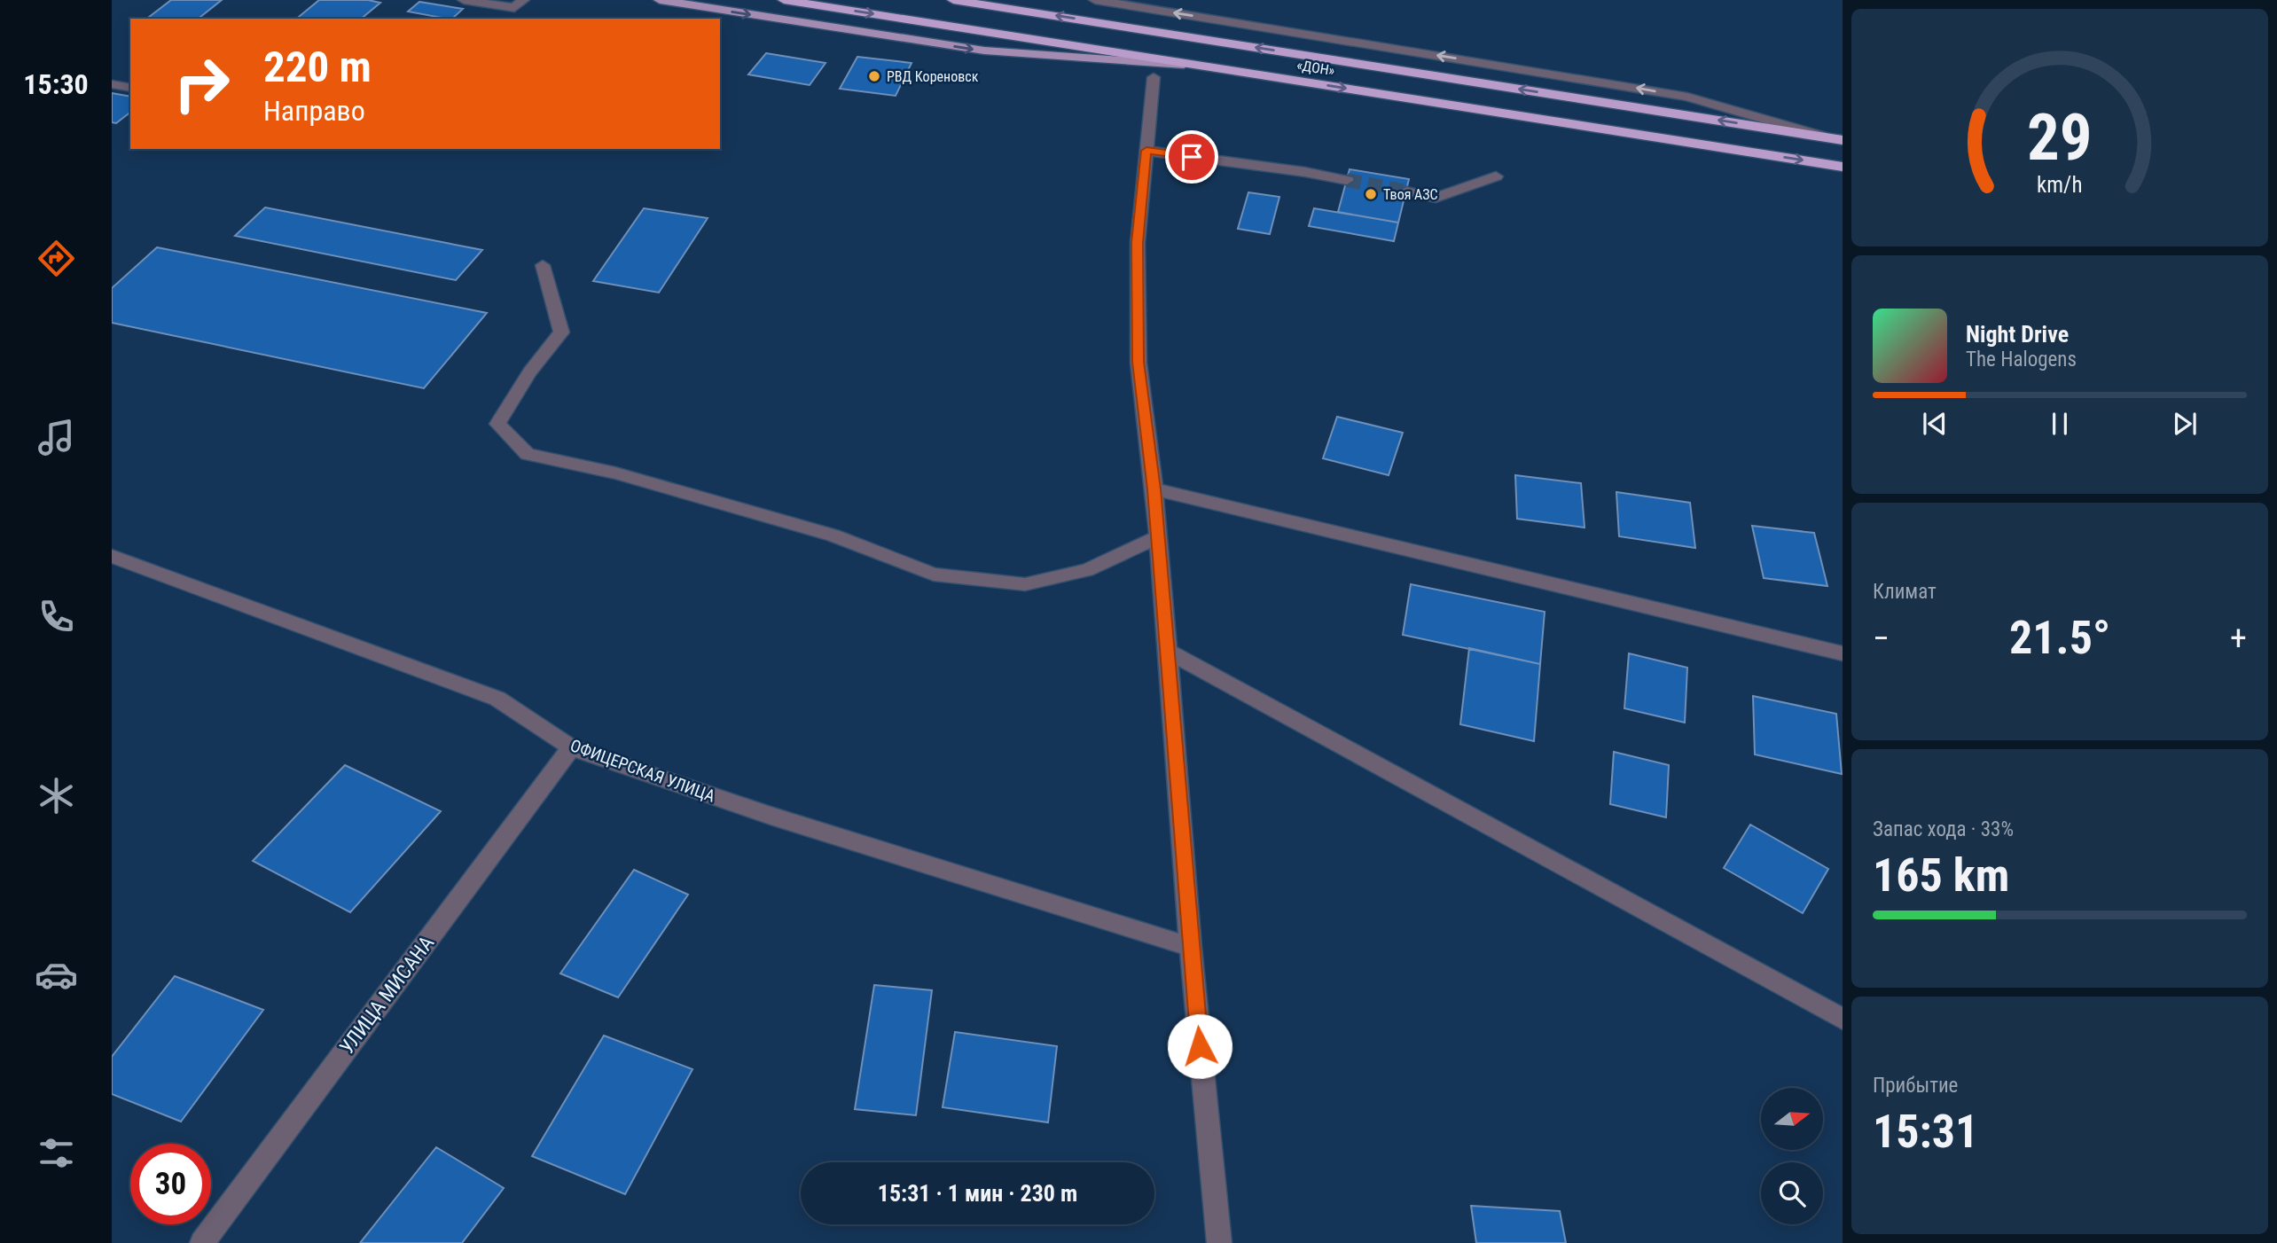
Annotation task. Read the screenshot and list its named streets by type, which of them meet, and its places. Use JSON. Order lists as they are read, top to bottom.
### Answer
{
  "streets": {
    "highway": ["«ДОН»"],
    "street": ["ОФИЦЕРСКАЯ УЛИЦА", "УЛИЦА МИСАНА"]
  },
  "crossings": [
    ["ОФИЦЕРСКАЯ УЛИЦА", "УЛИЦА МИСАНА"]
  ],
  "places": ["РВД Кореновск", "Твоя АЗС"],
  "north": "right",
  "page": {
    "tabs": "15:30",
    "turn": ["220 m", "Направо"],
    "song": ["Night Drive", "The Halogens"],
    "tile": [
      "Климат",
      ["Запас хода · 33%", "165 km"],
      ["Прибытие", "15:31"]
    ],
    "heat": ["−", "21.5°", "+"],
    "limit": "30",
    "trip": "15:31 · 1 мин · 230 m",
    "gauge": ["29", "km/h"]
  }
}
